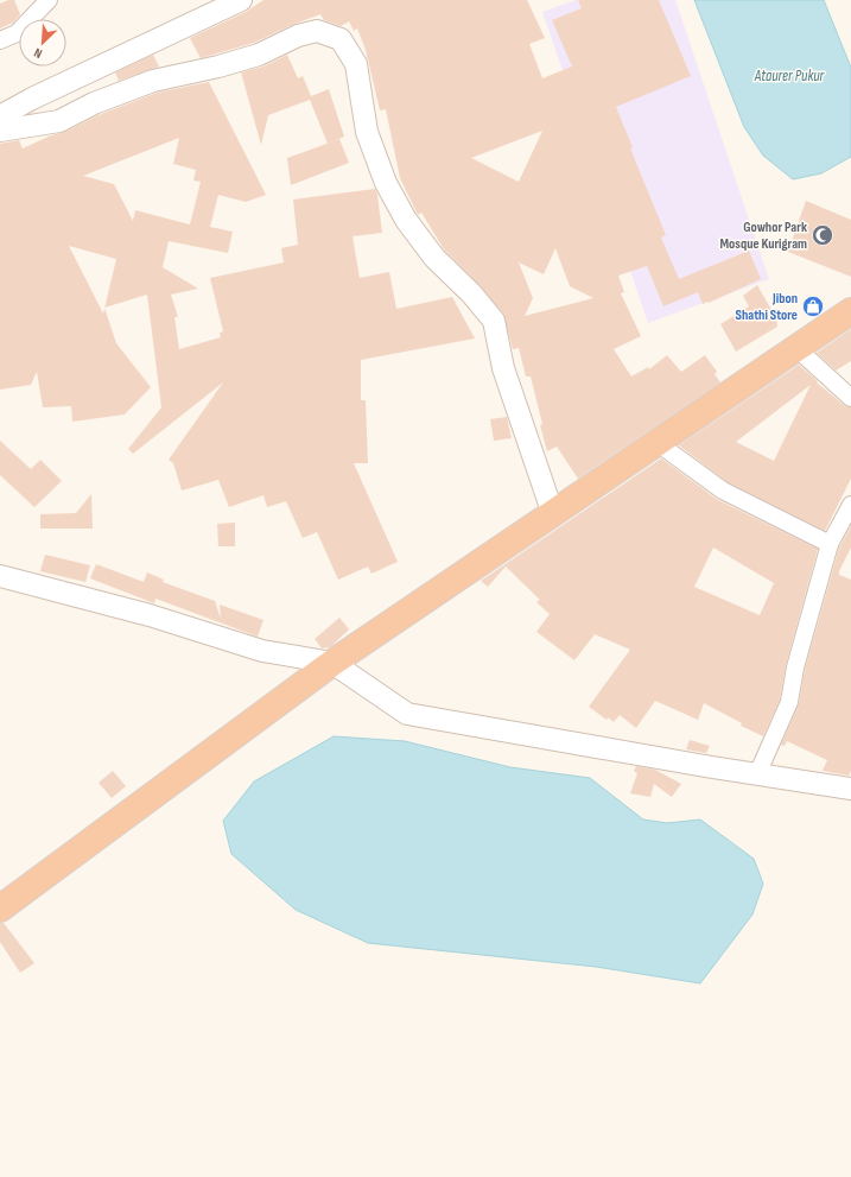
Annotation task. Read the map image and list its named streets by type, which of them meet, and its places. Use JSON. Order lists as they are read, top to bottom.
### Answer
{
  "water": ["Ataurer Pukur"],
  "places": {
    "mosque": ["Gowhor Park Mosque Kurigram"],
    "shop": ["Jibon Shathi Store"]
  },
  "north": "bottom left"
}
